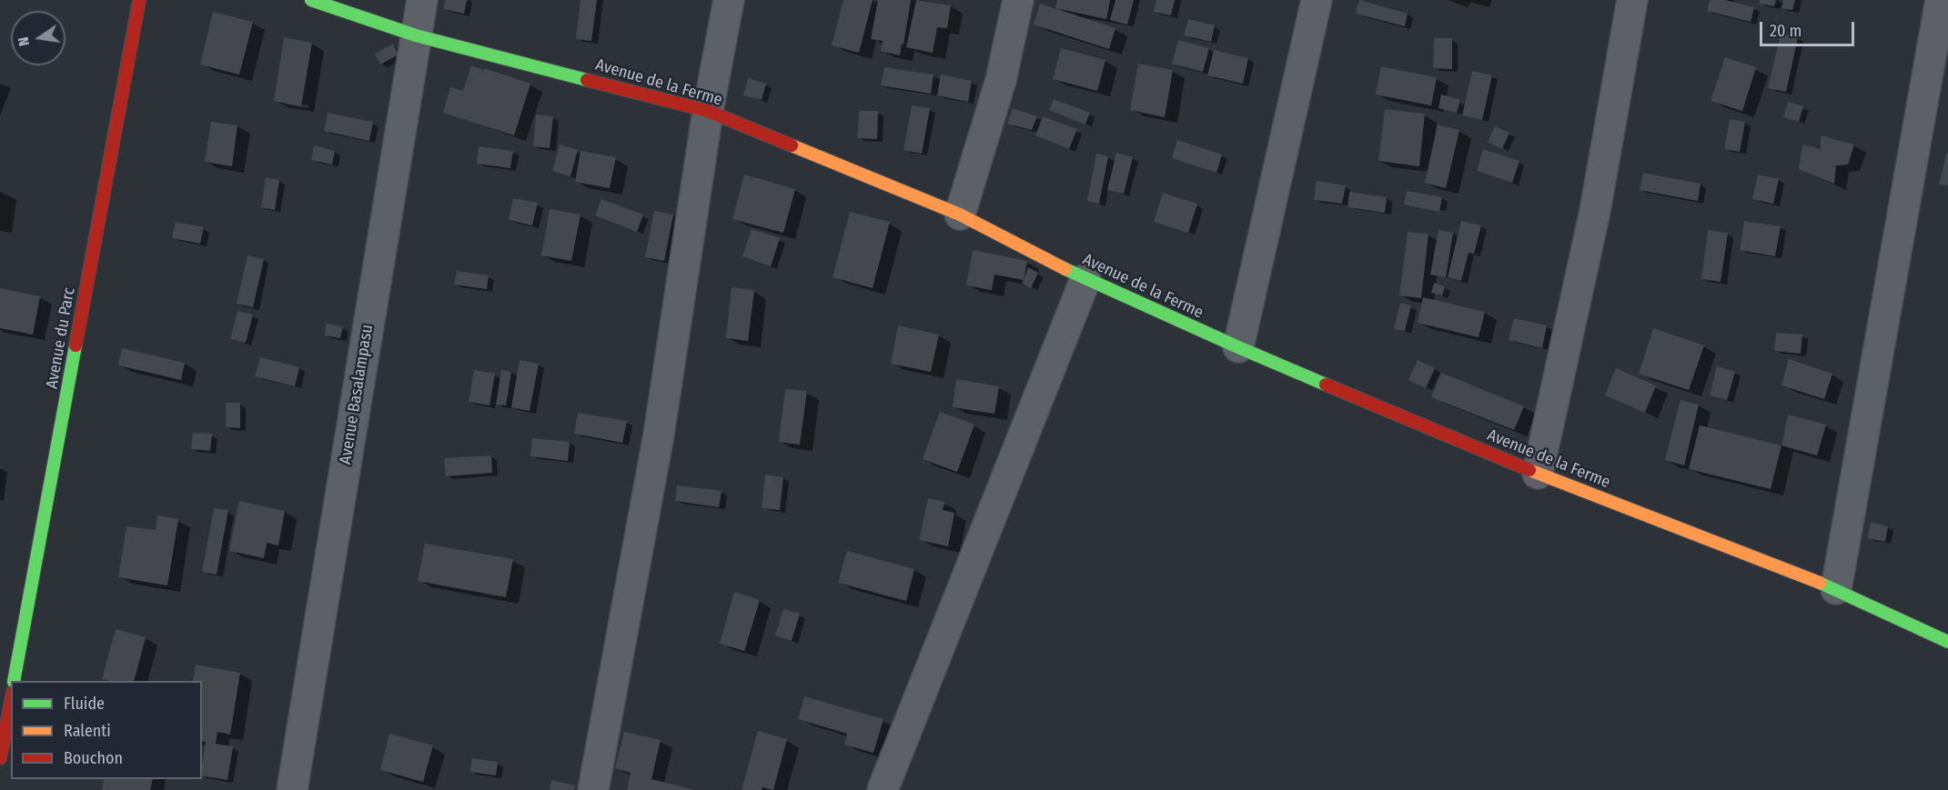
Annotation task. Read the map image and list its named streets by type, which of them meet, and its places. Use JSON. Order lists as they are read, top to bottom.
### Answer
{
  "streets": {
    "street": ["Avenue de la Ferme", "Avenue du Parc", "Avenue Basalampasu"]
  },
  "crossings": [
    ["Avenue de la Ferme", "Avenue Basalampasu"]
  ],
  "legend": ["Fluide", "Ralenti", "Bouchon"],
  "scale_bar": "20 m",
  "north": "left"
}
